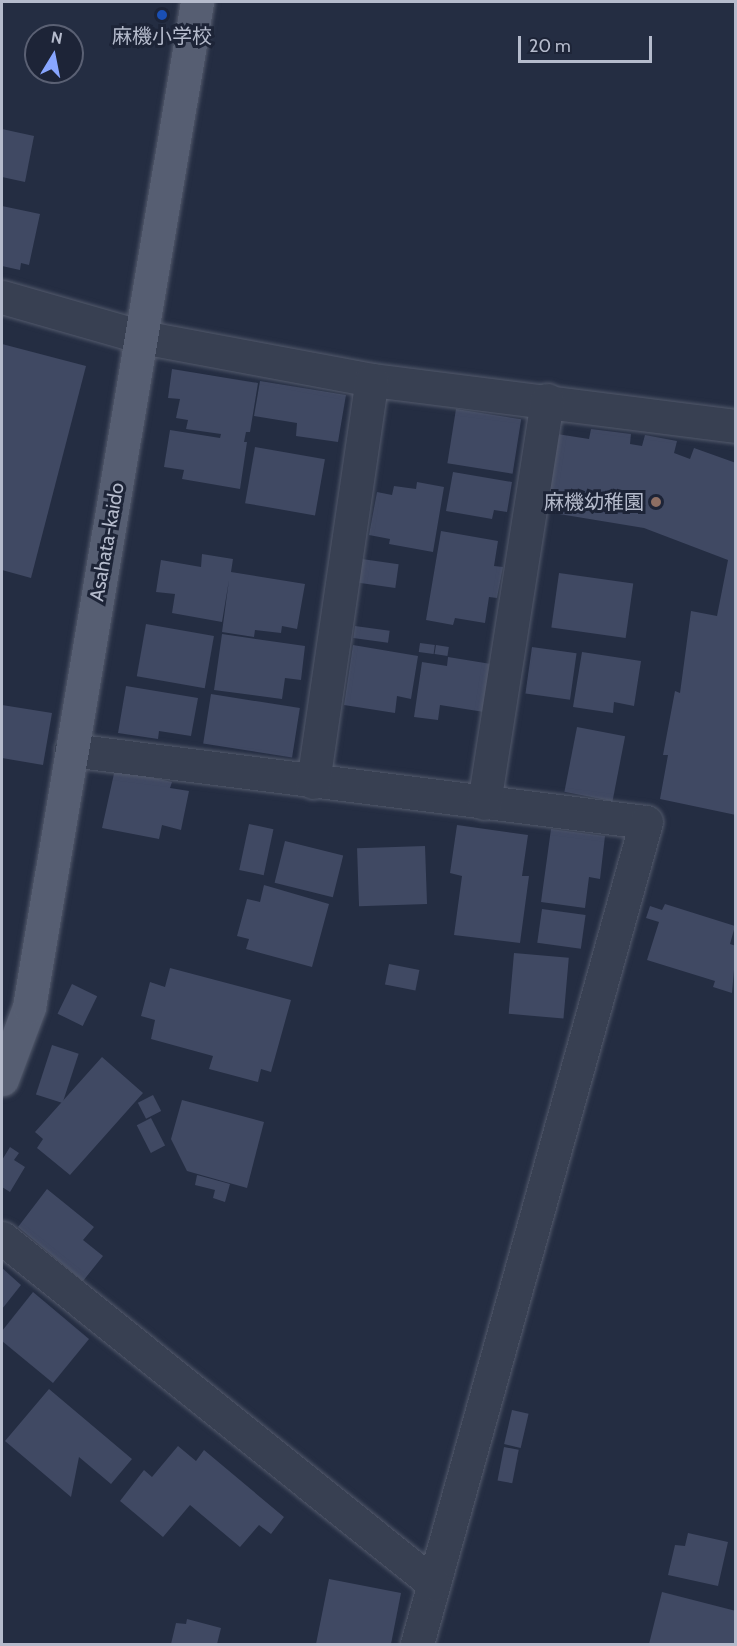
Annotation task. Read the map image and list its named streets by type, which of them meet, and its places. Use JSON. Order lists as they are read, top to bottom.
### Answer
{
  "streets": {
    "main road": ["Asahata-kaido"]
  },
  "places": ["麻機小学校", "麻機幼稚園"],
  "scale_bar": "20 m",
  "north": "top"
}
